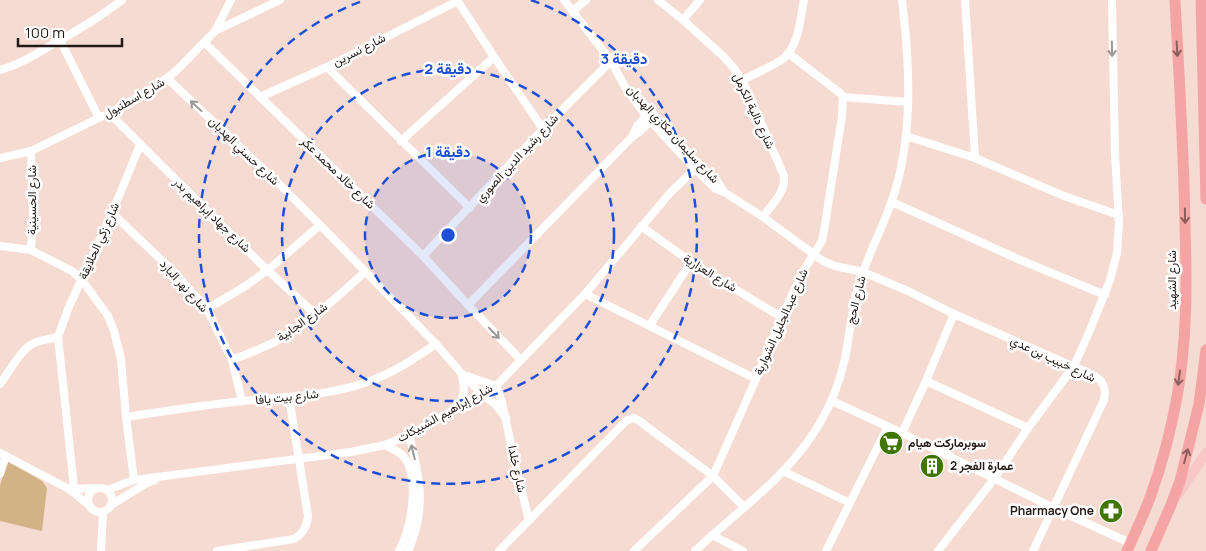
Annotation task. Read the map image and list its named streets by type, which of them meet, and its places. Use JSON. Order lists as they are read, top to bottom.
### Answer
{
  "streets": {
    "highway": ["شارع الشهيد"],
    "street": [
      "شارع نسرين",
      "شارع اسطنبول",
      "شارع دالية الكرمل",
      "شارع سليمان مكازي الهدبان",
      "شارع حسني الهدبان",
      "شارع رشيد الدين الصوري",
      "شارع خالد محمد عكر",
      "شارع الحسينية",
      "شارع جهاد إبراهيم بدر",
      "شارع زكي الحلايقة",
      "شارع العزارية",
      "شارع نهر البارد",
      "شارع الحج",
      "شارع الجابية",
      "شارع عبدالجليل الشواربة",
      "شارع خبيب بن عدي",
      "شارع بيت يافا",
      "شارع إبراهيم الشبيكات",
      "شارع خلدا"
    ]
  },
  "crossings": [
    ["شارع نسرين", "شارع خالد محمد عكر"],
    ["شارع اسطنبول", "شارع حسني الهدبان"],
    ["شارع اسطنبول", "شارع خالد محمد عكر"],
    ["شارع اسطنبول", "شارع الحسينية"],
    ["شارع اسطنبول", "شارع جهاد إبراهيم بدر"],
    ["شارع دالية الكرمل", "شارع سليمان مكازي الهدبان"],
    ["شارع سليمان مكازي الهدبان", "شارع رشيد الدين الصوري"],
    ["شارع سليمان مكازي الهدبان", "شارع الحج"],
    ["شارع سليمان مكازي الهدبان", "شارع عبدالجليل الشواربة"],
    ["شارع سليمان مكازي الهدبان", "شارع خبيب بن عدي"],
    ["شارع سليمان مكازي الهدبان", "شارع إبراهيم الشبيكات"],
    ["شارع حسني الهدبان", "شارع الجابية"],
    ["شارع حسني الهدبان", "شارع بيت يافا"],
    ["شارع حسني الهدبان", "شارع إبراهيم الشبيكات"],
    ["شارع حسني الهدبان", "شارع خلدا"],
    ["شارع رشيد الدين الصوري", "شارع خالد محمد عكر"],
    ["شارع خالد محمد عكر", "شارع إبراهيم الشبيكات"],
    ["شارع جهاد إبراهيم بدر", "شارع زكي الحلايقة"],
    ["شارع جهاد إبراهيم بدر", "شارع الجابية"],
    ["شارع زكي الحلايقة", "شارع نهر البارد"],
    ["شارع العزارية", "شارع عبدالجليل الشواربة"],
    ["شارع العزارية", "شارع إبراهيم الشبيكات"],
    ["شارع نهر البارد", "شارع الجابية"],
    ["شارع نهر البارد", "شارع بيت يافا"],
    ["شارع الحج", "شارع خبيب بن عدي"],
    ["شارع إبراهيم الشبيكات", "شارع خلدا"]
  ],
  "one_way": ["شارع حسني الهدبان"],
  "places": {
    "supermarket": ["سوبرماركت هيام"],
    "building": ["عمارة الفجر 2"],
    "pharmacy": ["Pharmacy One"]
  },
  "scale_bar": "100 m",
  "rings": ["3 دقيقة", "2 دقيقة", "1 دقيقة"]
}
